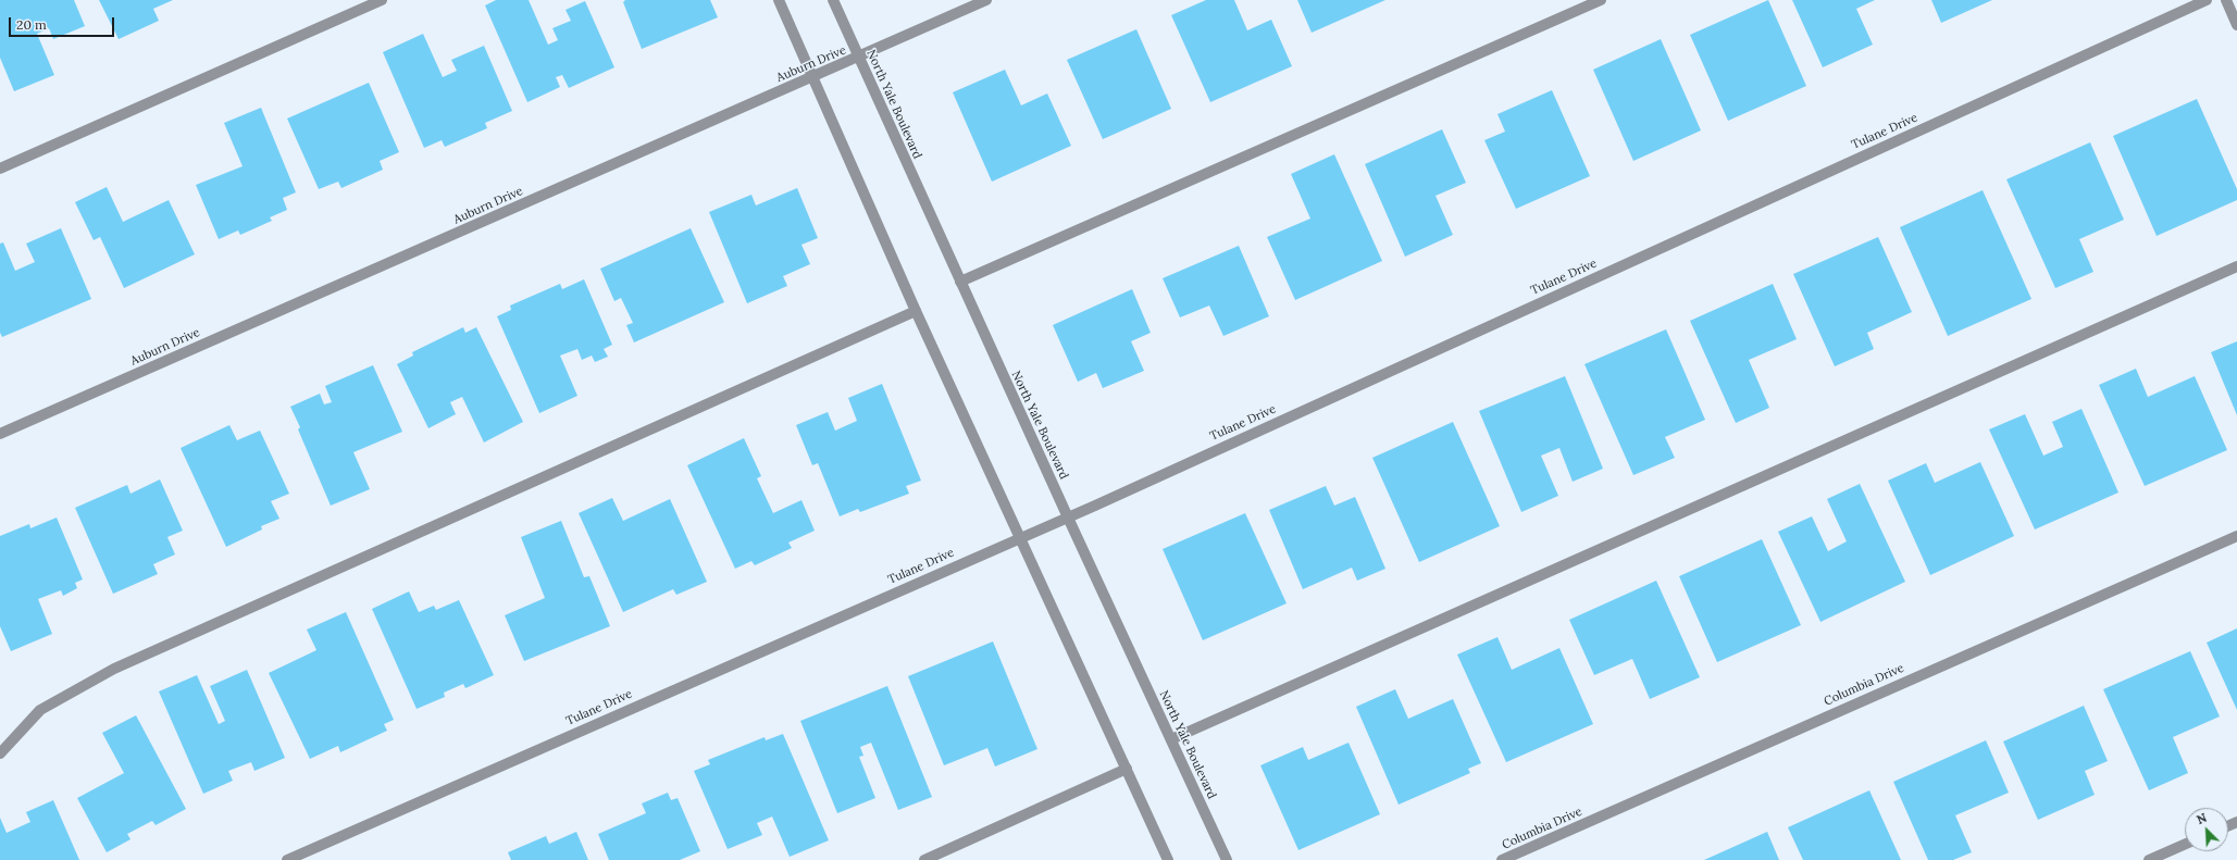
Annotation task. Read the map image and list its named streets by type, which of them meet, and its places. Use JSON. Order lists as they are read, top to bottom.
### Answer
{
  "streets": {
    "street": [
      "Auburn Drive",
      "North Yale Boulevard",
      "Tulane Drive",
      "Columbia Drive"
    ]
  },
  "crossings": [
    ["Auburn Drive", "North Yale Boulevard"],
    ["North Yale Boulevard", "Tulane Drive"]
  ],
  "scale_bar": "20 m",
  "north": "top left"
}
